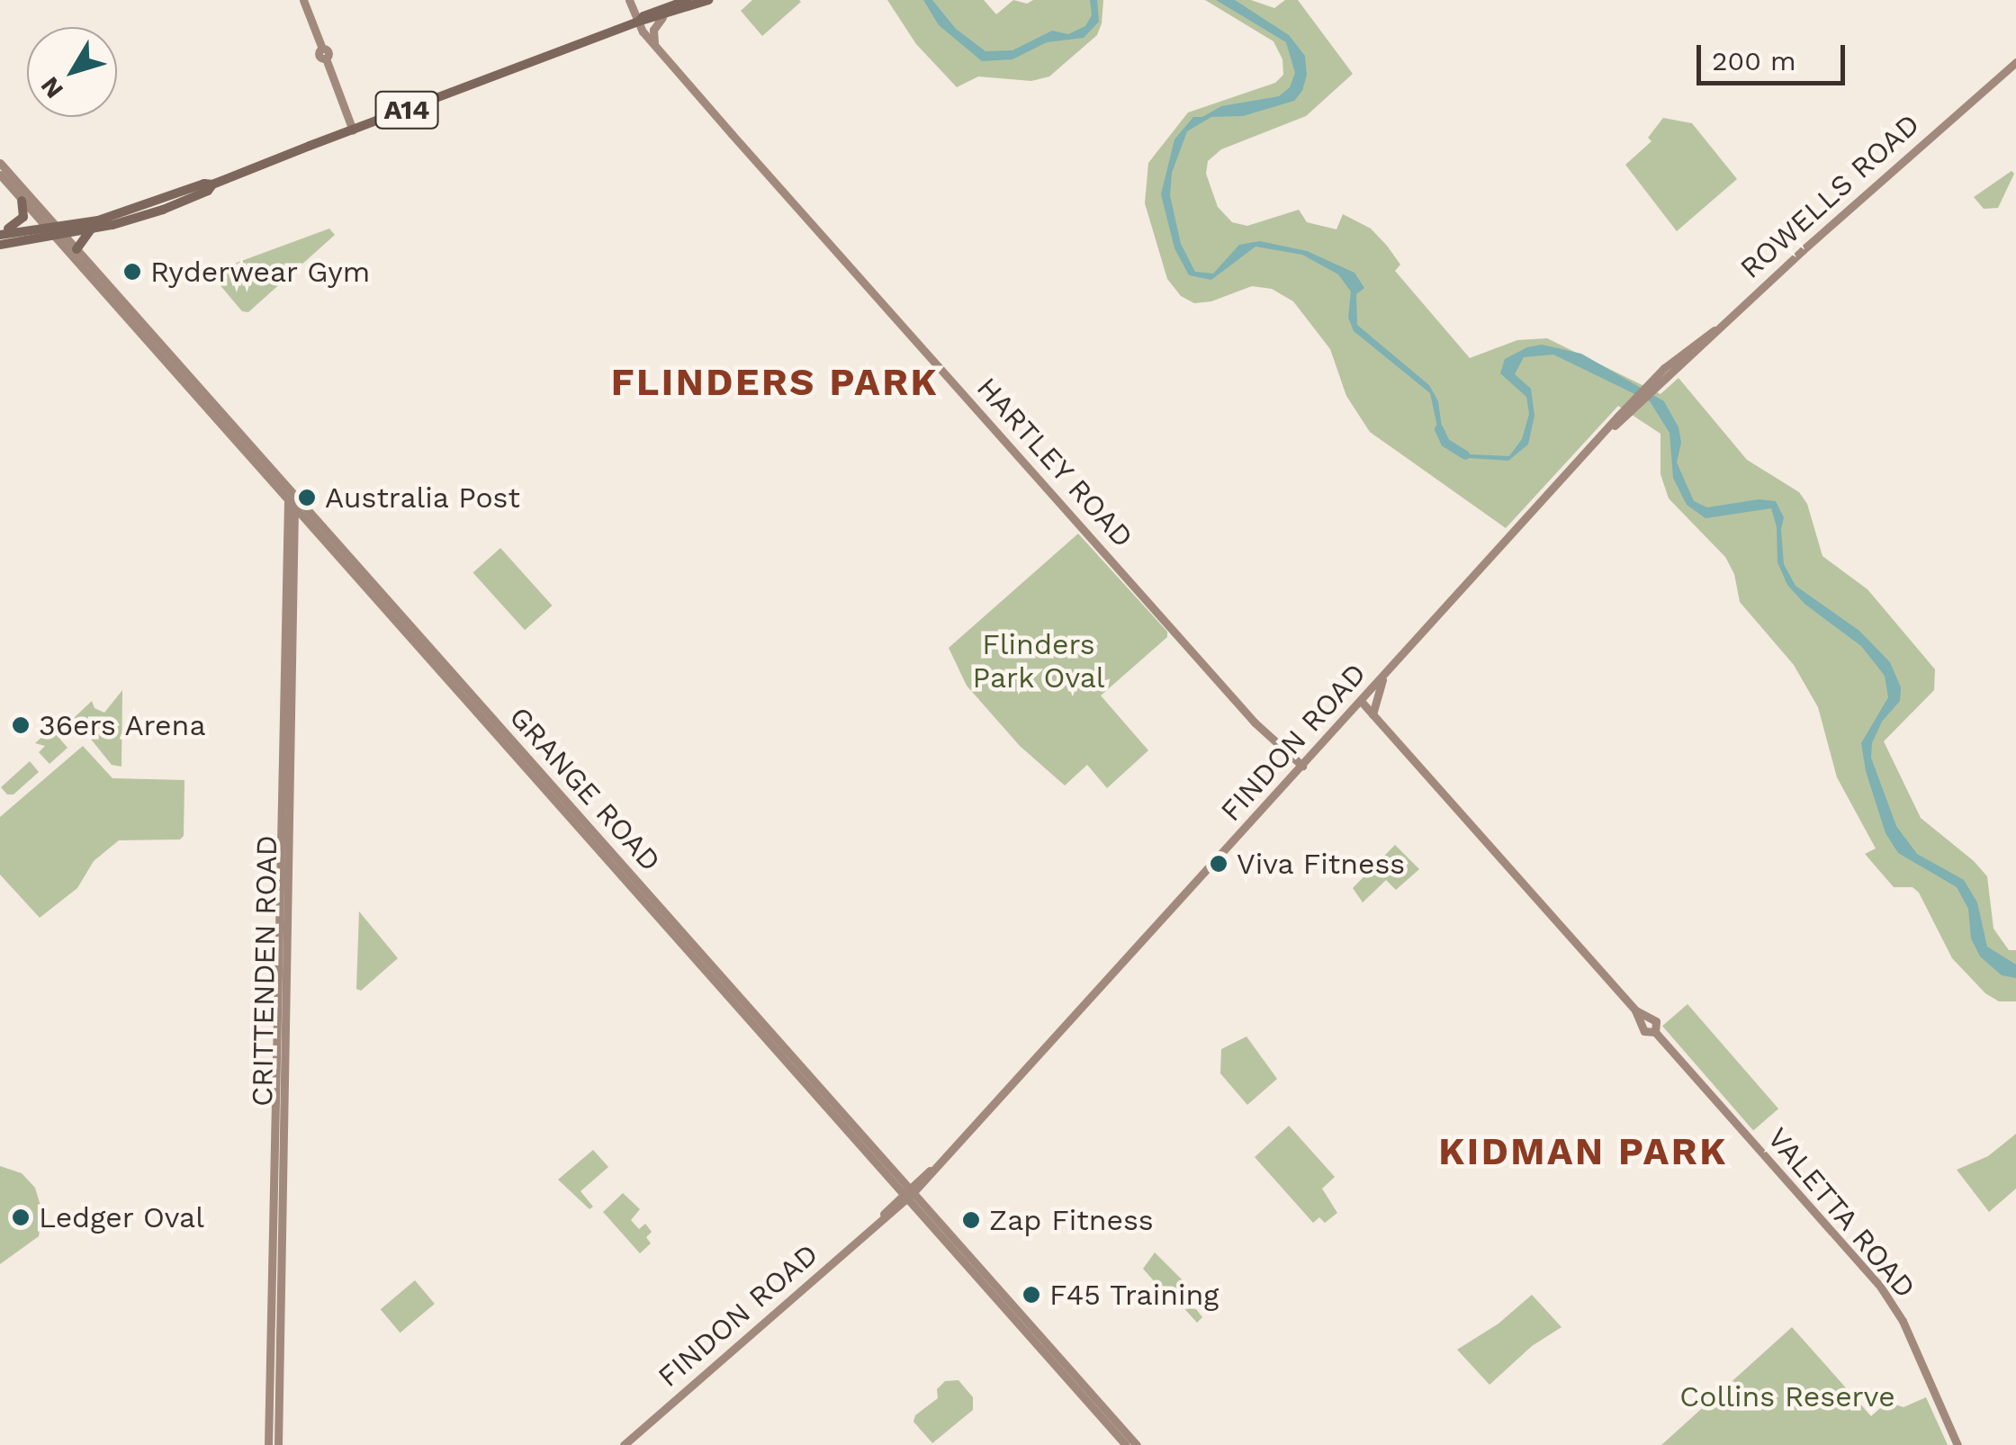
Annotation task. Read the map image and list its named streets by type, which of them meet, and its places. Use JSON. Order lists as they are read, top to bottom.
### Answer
{
  "streets": {
    "main road": [
      "A14",
      "ROWELLS ROAD",
      "HARTLEY ROAD",
      "FINDON ROAD",
      "GRANGE ROAD",
      "CRITTENDEN ROAD",
      "VALETTA ROAD"
    ]
  },
  "crossings": [
    ["A14", "HARTLEY ROAD"],
    ["A14", "GRANGE ROAD"],
    ["ROWELLS ROAD", "FINDON ROAD"],
    ["HARTLEY ROAD", "FINDON ROAD"],
    ["FINDON ROAD", "GRANGE ROAD"],
    ["GRANGE ROAD", "CRITTENDEN ROAD"]
  ],
  "districts": ["FLINDERS PARK", "KIDMAN PARK"],
  "parks": ["Flinders Park Oval", "Collins Reserve"],
  "places": [
    "Ryderwear Gym",
    "Australia Post",
    "36ers Arena",
    "Viva Fitness",
    "Ledger Oval",
    "Zap Fitness",
    "F45 Training"
  ],
  "scale_bar": "200 m",
  "north": "bottom left"
}
